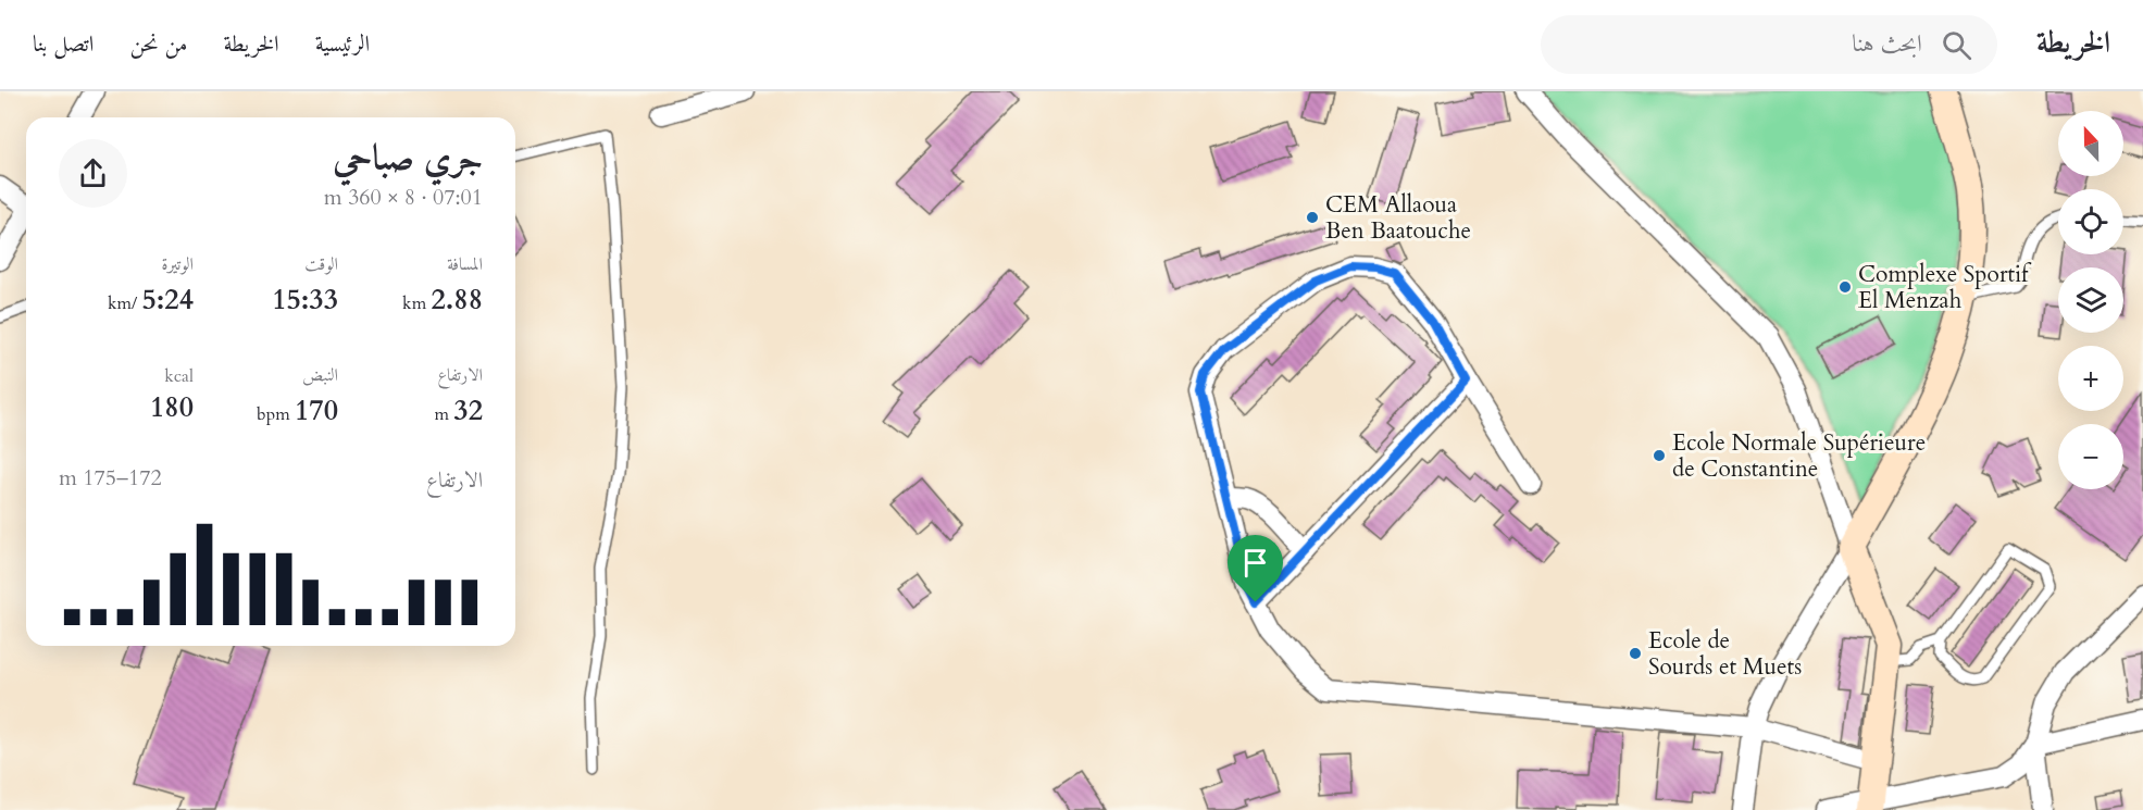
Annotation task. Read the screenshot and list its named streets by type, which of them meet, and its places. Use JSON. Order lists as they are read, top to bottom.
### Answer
{
  "places": [
    "CEM Allaoua Ben Baatouche",
    "Complexe Sportif El Menzah",
    "Ecole Normale Supérieure de Constantine",
    "Ecole de Sourds et Muets"
  ],
  "north": "top",
  "page": {
    "header": "الخريطة",
    "search": "ابحث هنا",
    "nav": [
      "الرئيسية",
      "الخريطة",
      "من نحن",
      "اتصل بنا"
    ],
    "map_buttons": ["+", "−"],
    "heading": ["جري صباحي", "07:01 · 8 × 360 m"],
    "stats": [
      ["المسافة", "2.88 km"],
      ["الوقت", "15:33"],
      ["الوتيرة", "5:24 /km"],
      ["الارتفاع", "32 m"],
      ["النبض", "170 bpm"],
      ["kcal", "180"]
    ],
    "chart": ["الارتفاع", "172–175 m"]
  }
}
